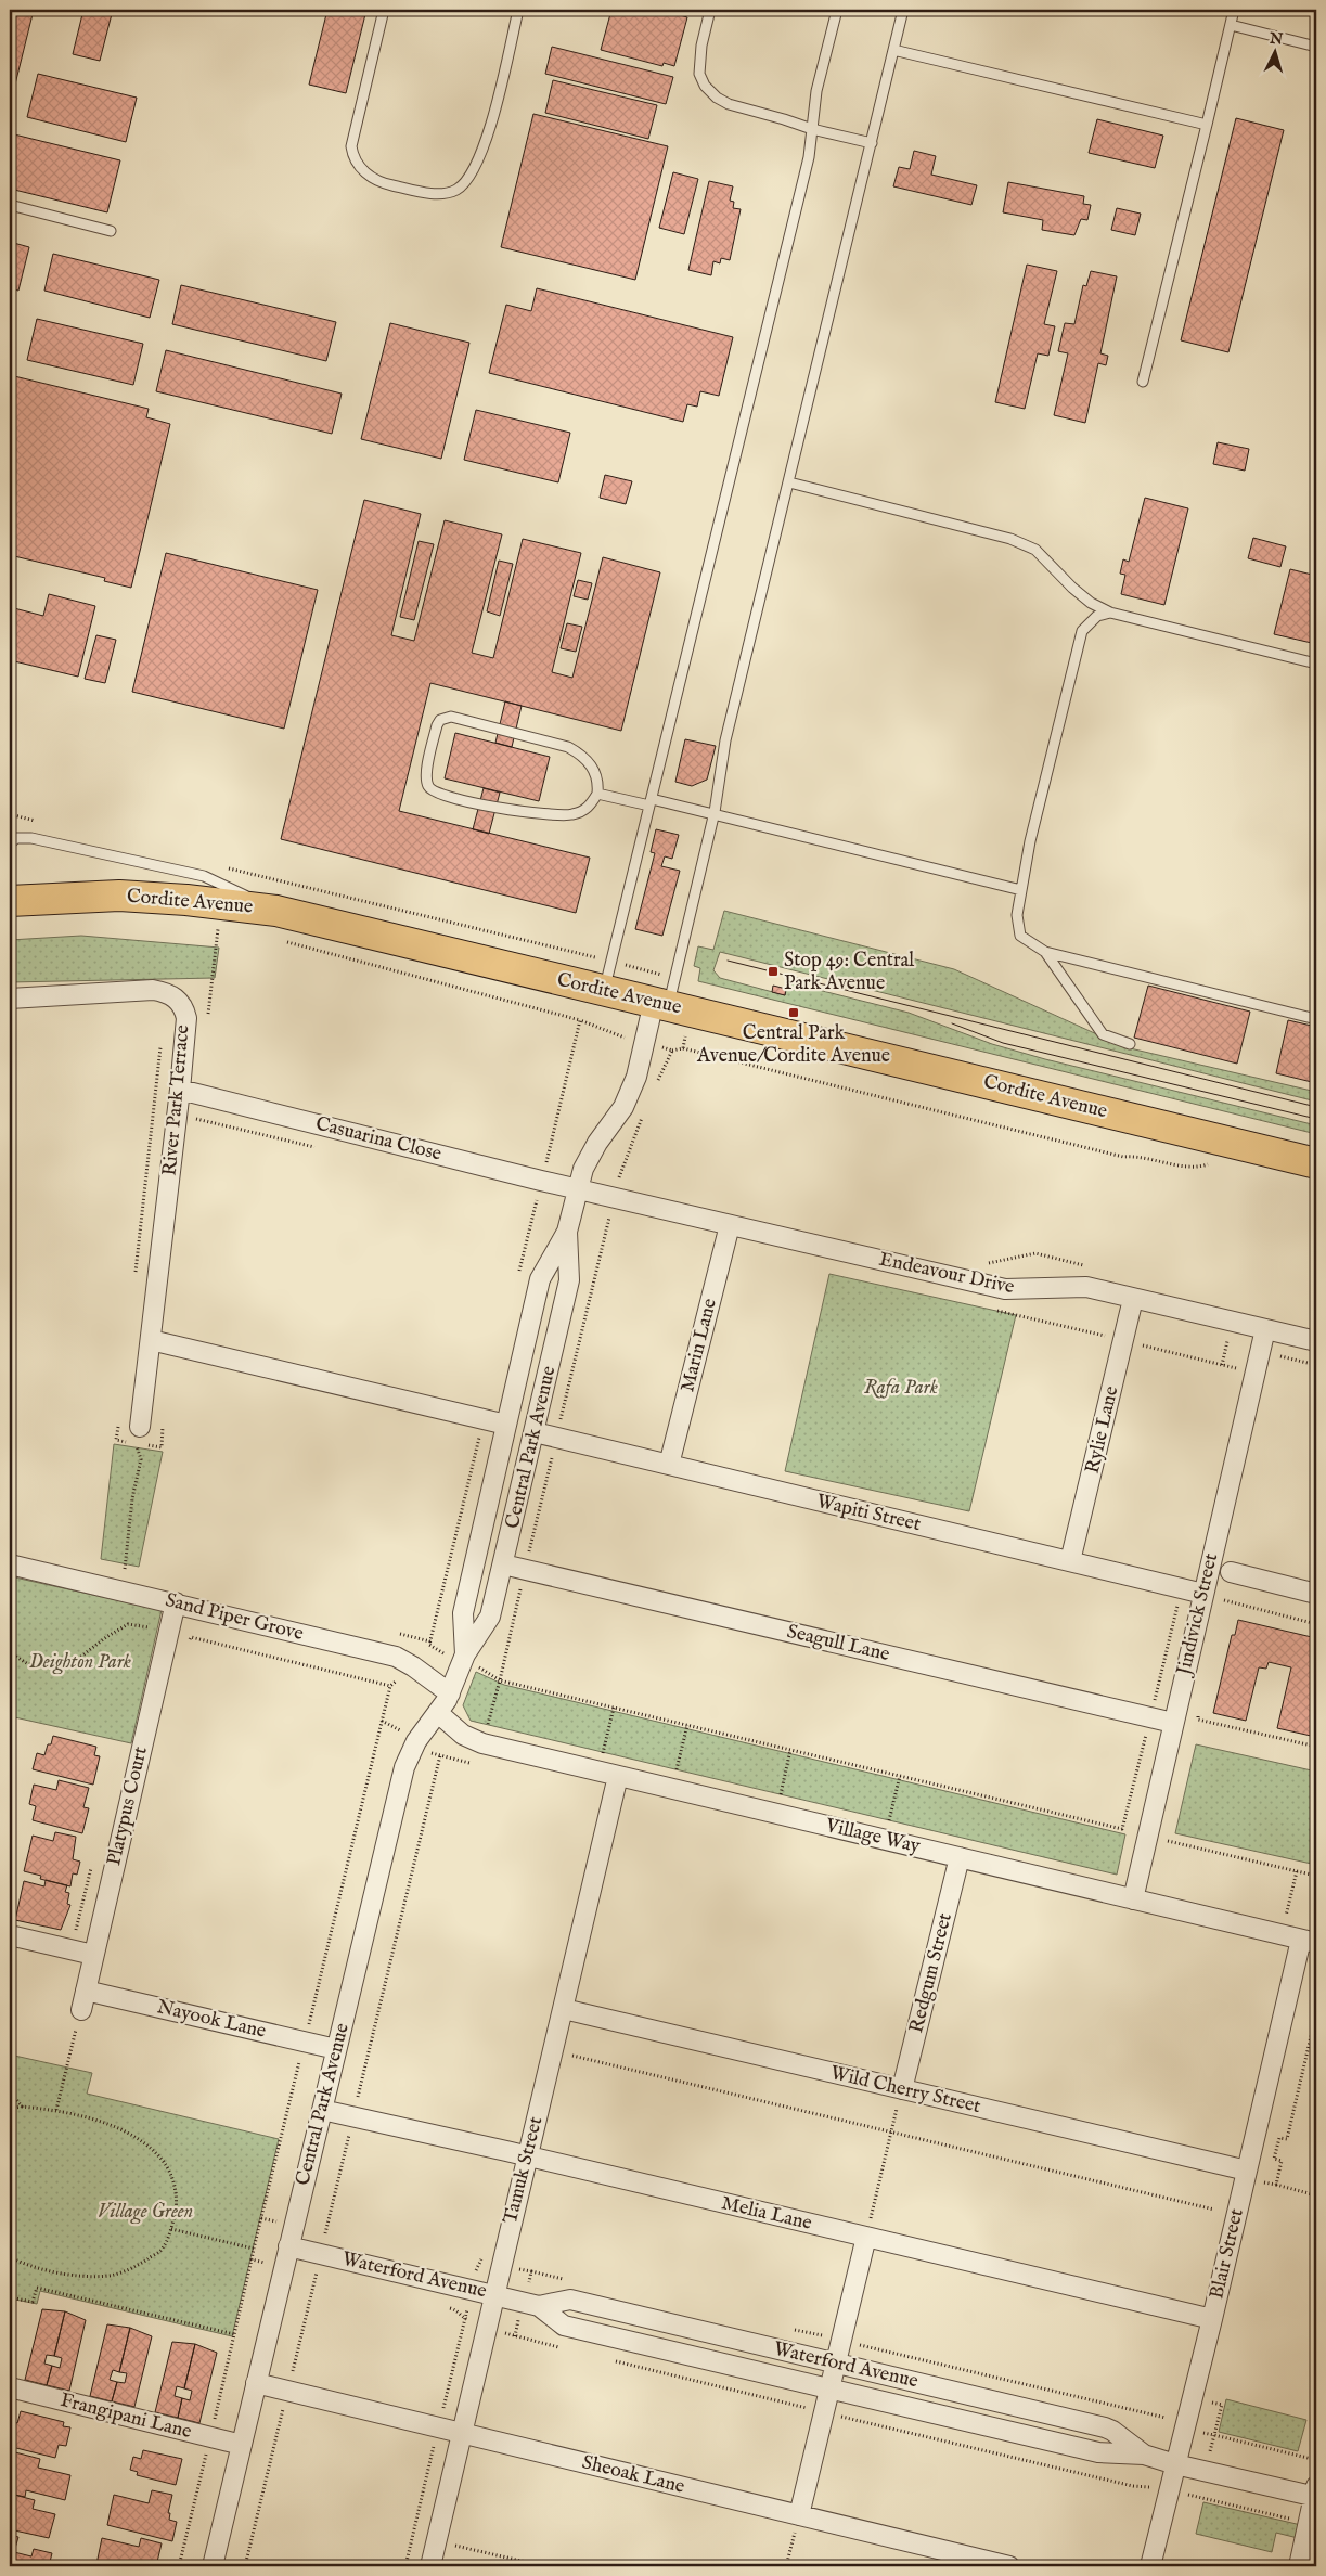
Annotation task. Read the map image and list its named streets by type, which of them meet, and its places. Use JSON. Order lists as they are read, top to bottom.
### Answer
{
  "streets": {
    "main road": ["Cordite Avenue"],
    "street": [
      "River Park Terrace",
      "Casuarina Close",
      "Endeavour Drive",
      "Marin Lane",
      "Rylie Lane",
      "Central Park Avenue",
      "Wapiti Street",
      "Jindivick Street",
      "Sand Piper Grove",
      "Seagull Lane",
      "Platypus Court",
      "Village Way",
      "Redgum Street",
      "Nayook Lane",
      "Wild Cherry Street",
      "Tamuk Street",
      "Melia Lane",
      "Blair Street",
      "Waterford Avenue",
      "Frangipani Lane",
      "Sheoak Lane"
    ]
  },
  "crossings": [
    ["Cordite Avenue", "Central Park Avenue"],
    ["River Park Terrace", "Casuarina Close"],
    ["Casuarina Close", "Endeavour Drive"],
    ["Casuarina Close", "Central Park Avenue"],
    ["Endeavour Drive", "Marin Lane"],
    ["Endeavour Drive", "Rylie Lane"],
    ["Endeavour Drive", "Central Park Avenue"],
    ["Endeavour Drive", "Jindivick Street"],
    ["Marin Lane", "Wapiti Street"],
    ["Rylie Lane", "Wapiti Street"],
    ["Central Park Avenue", "Wapiti Street"],
    ["Central Park Avenue", "Sand Piper Grove"],
    ["Central Park Avenue", "Seagull Lane"],
    ["Central Park Avenue", "Village Way"],
    ["Central Park Avenue", "Nayook Lane"],
    ["Central Park Avenue", "Melia Lane"],
    ["Central Park Avenue", "Waterford Avenue"],
    ["Central Park Avenue", "Frangipani Lane"],
    ["Central Park Avenue", "Sheoak Lane"],
    ["Wapiti Street", "Jindivick Street"],
    ["Jindivick Street", "Seagull Lane"],
    ["Jindivick Street", "Village Way"],
    ["Sand Piper Grove", "Platypus Court"],
    ["Platypus Court", "Nayook Lane"],
    ["Village Way", "Redgum Street"],
    ["Village Way", "Tamuk Street"],
    ["Village Way", "Blair Street"],
    ["Redgum Street", "Wild Cherry Street"],
    ["Wild Cherry Street", "Tamuk Street"],
    ["Wild Cherry Street", "Blair Street"],
    ["Tamuk Street", "Melia Lane"],
    ["Tamuk Street", "Waterford Avenue"],
    ["Tamuk Street", "Sheoak Lane"],
    ["Melia Lane", "Blair Street"],
    ["Blair Street", "Waterford Avenue"]
  ],
  "parks": ["Rafa Park", "Deighton Park", "Village Green"],
  "places": {
    "transit": ["Stop 49: Central Park Avenue", "Central Park Avenue/Cordite Avenue"]
  },
  "north": "top"
}
